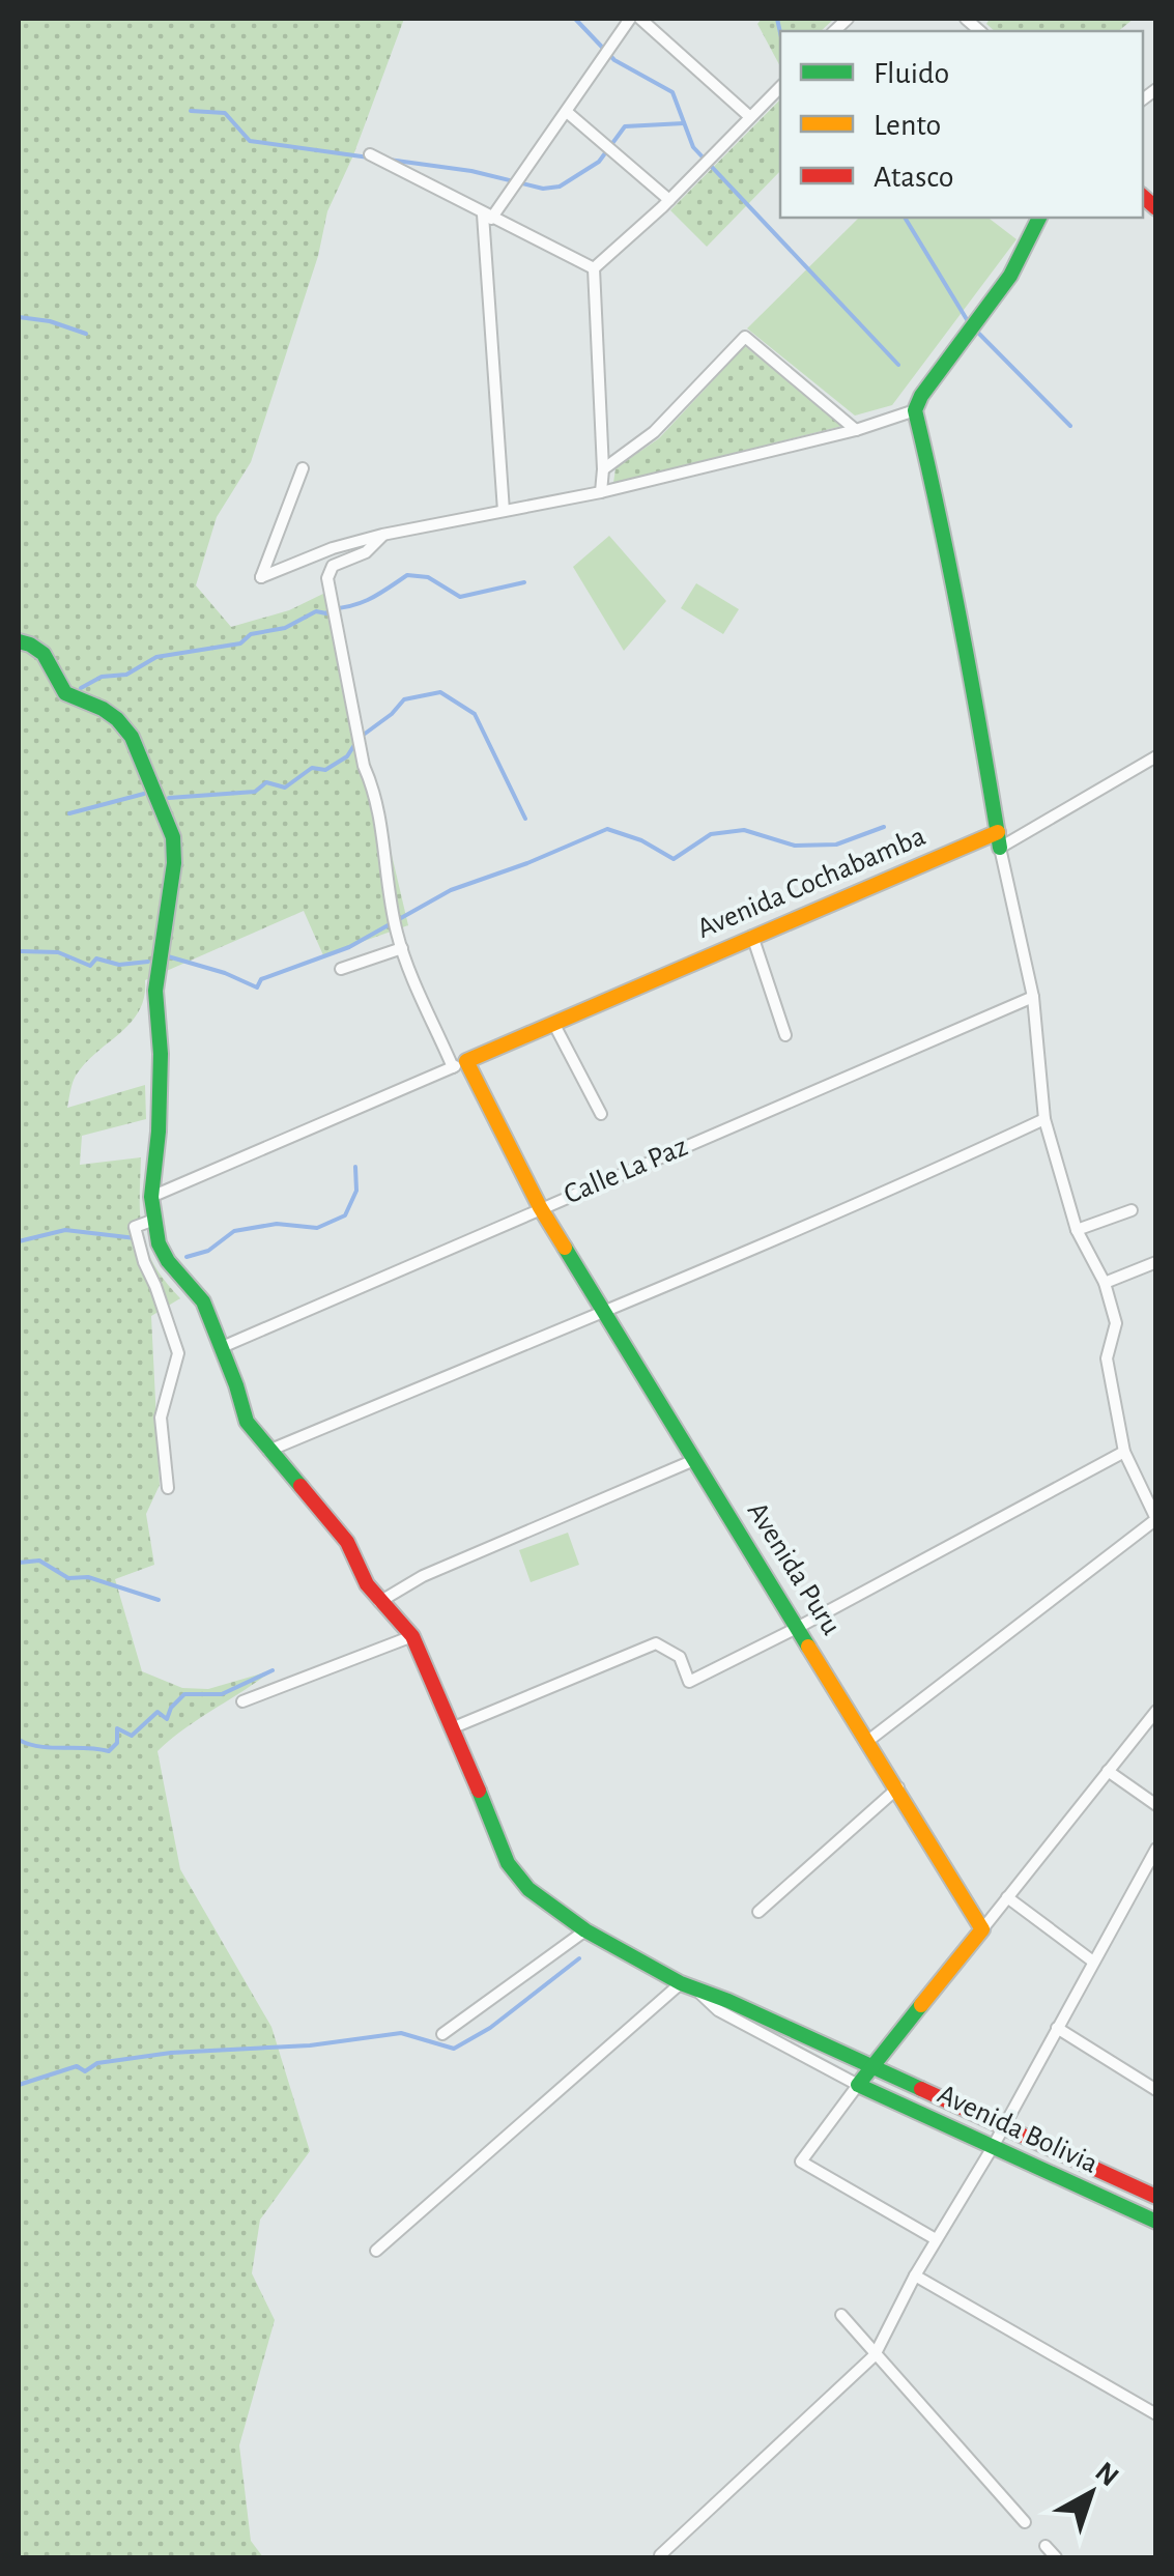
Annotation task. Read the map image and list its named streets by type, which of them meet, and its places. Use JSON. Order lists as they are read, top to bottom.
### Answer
{
  "streets": {
    "street": [
      "Avenida Cochabamba",
      "Calle La Paz",
      "Avenida Puru",
      "Avenida Bolivia"
    ]
  },
  "crossings": [
    ["Avenida Cochabamba", "Avenida Puru"],
    ["Calle La Paz", "Avenida Puru"],
    ["Calle La Paz", "Avenida Bolivia"]
  ],
  "legend": ["Fluido", "Lento", "Atasco"],
  "north": "top right"
}
